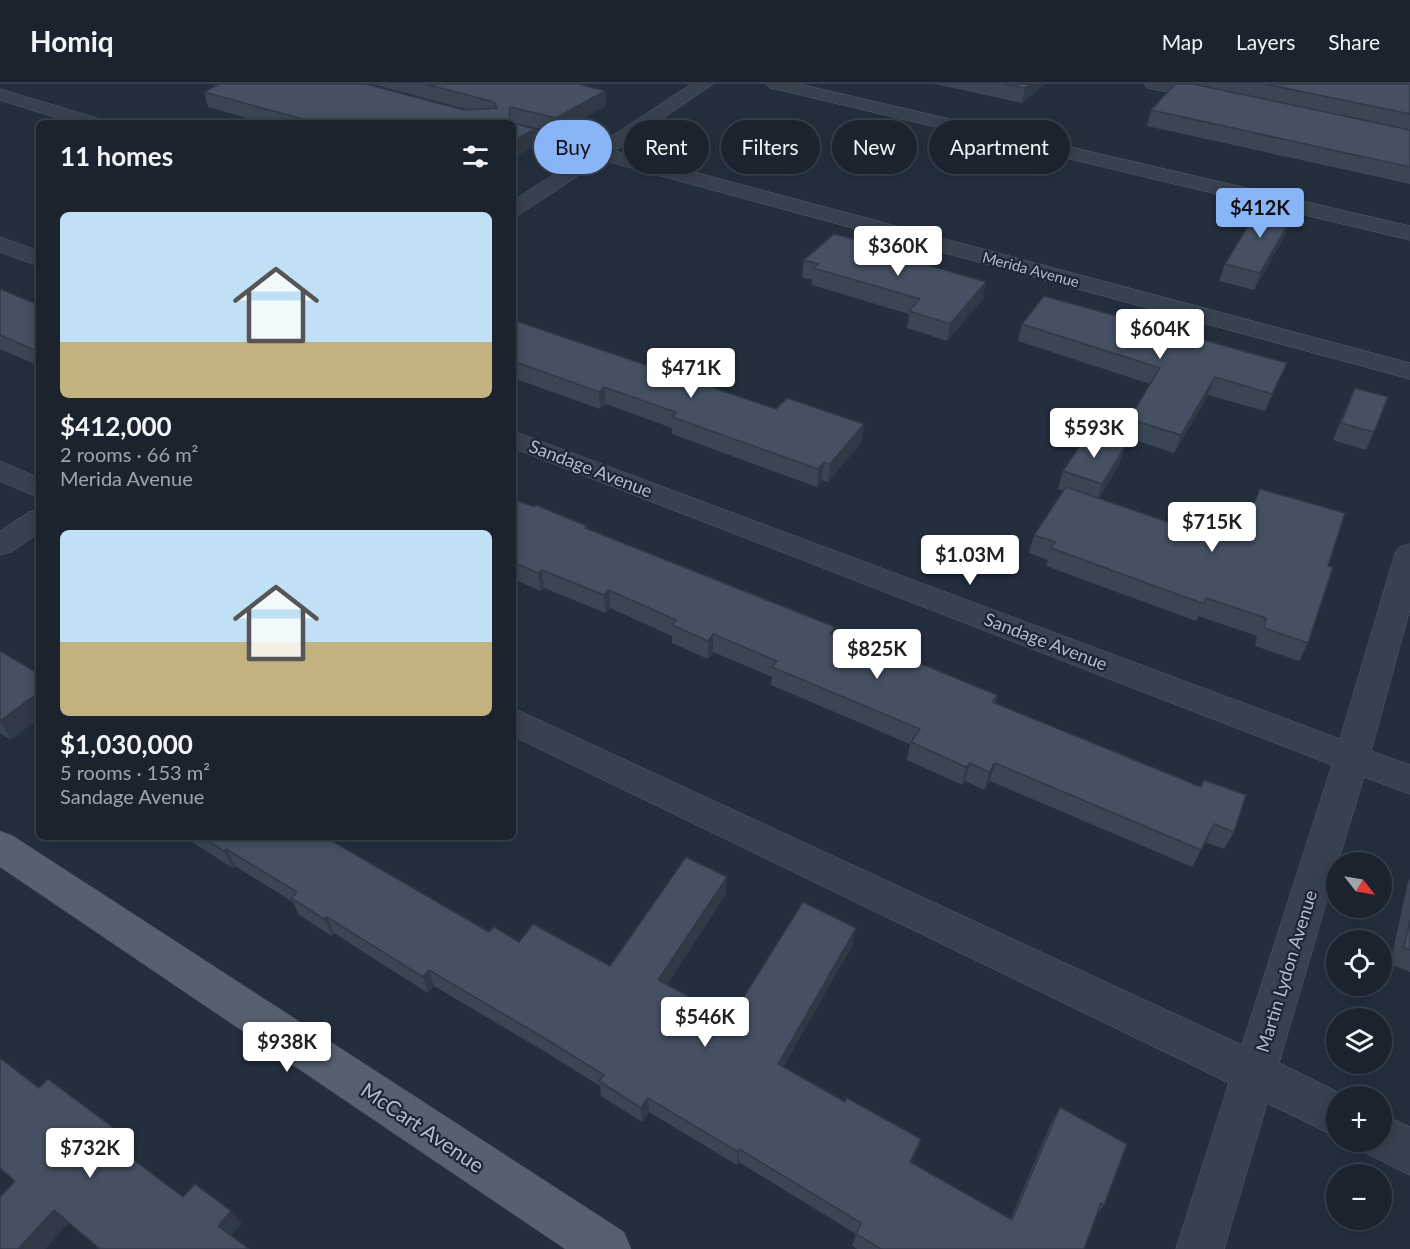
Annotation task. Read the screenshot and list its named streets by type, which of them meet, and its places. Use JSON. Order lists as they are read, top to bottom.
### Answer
{
  "streets": {
    "main road": ["McCart Avenue"],
    "street": ["Merida Avenue", "Sandage Avenue", "Martin Lydon Avenue"]
  },
  "crossings": [
    ["Sandage Avenue", "Martin Lydon Avenue"]
  ],
  "north": "bottom right",
  "page": {
    "header": "Homiq",
    "nav": ["Map", "Layers", "Share"],
    "chip": [
      "Buy",
      "Rent",
      "Filters",
      "New",
      "Apartment"
    ],
    "heading": "11 homes",
    "price": [
      "$412K",
      "$360K",
      "$604K",
      "$471K",
      "$593K",
      "$715K",
      "$1.03M",
      "$825K",
      "$546K",
      "$938K",
      "$732K"
    ],
    "list": [
      {
        "name": "$412,000",
        "note": "2 rooms · 66 m² · Merida Avenue"
      },
      {
        "name": "$1,030,000",
        "note": "5 rooms · 153 m² · Sandage Avenue"
      }
    ],
    "map_buttons": ["+", "−"]
  }
}
